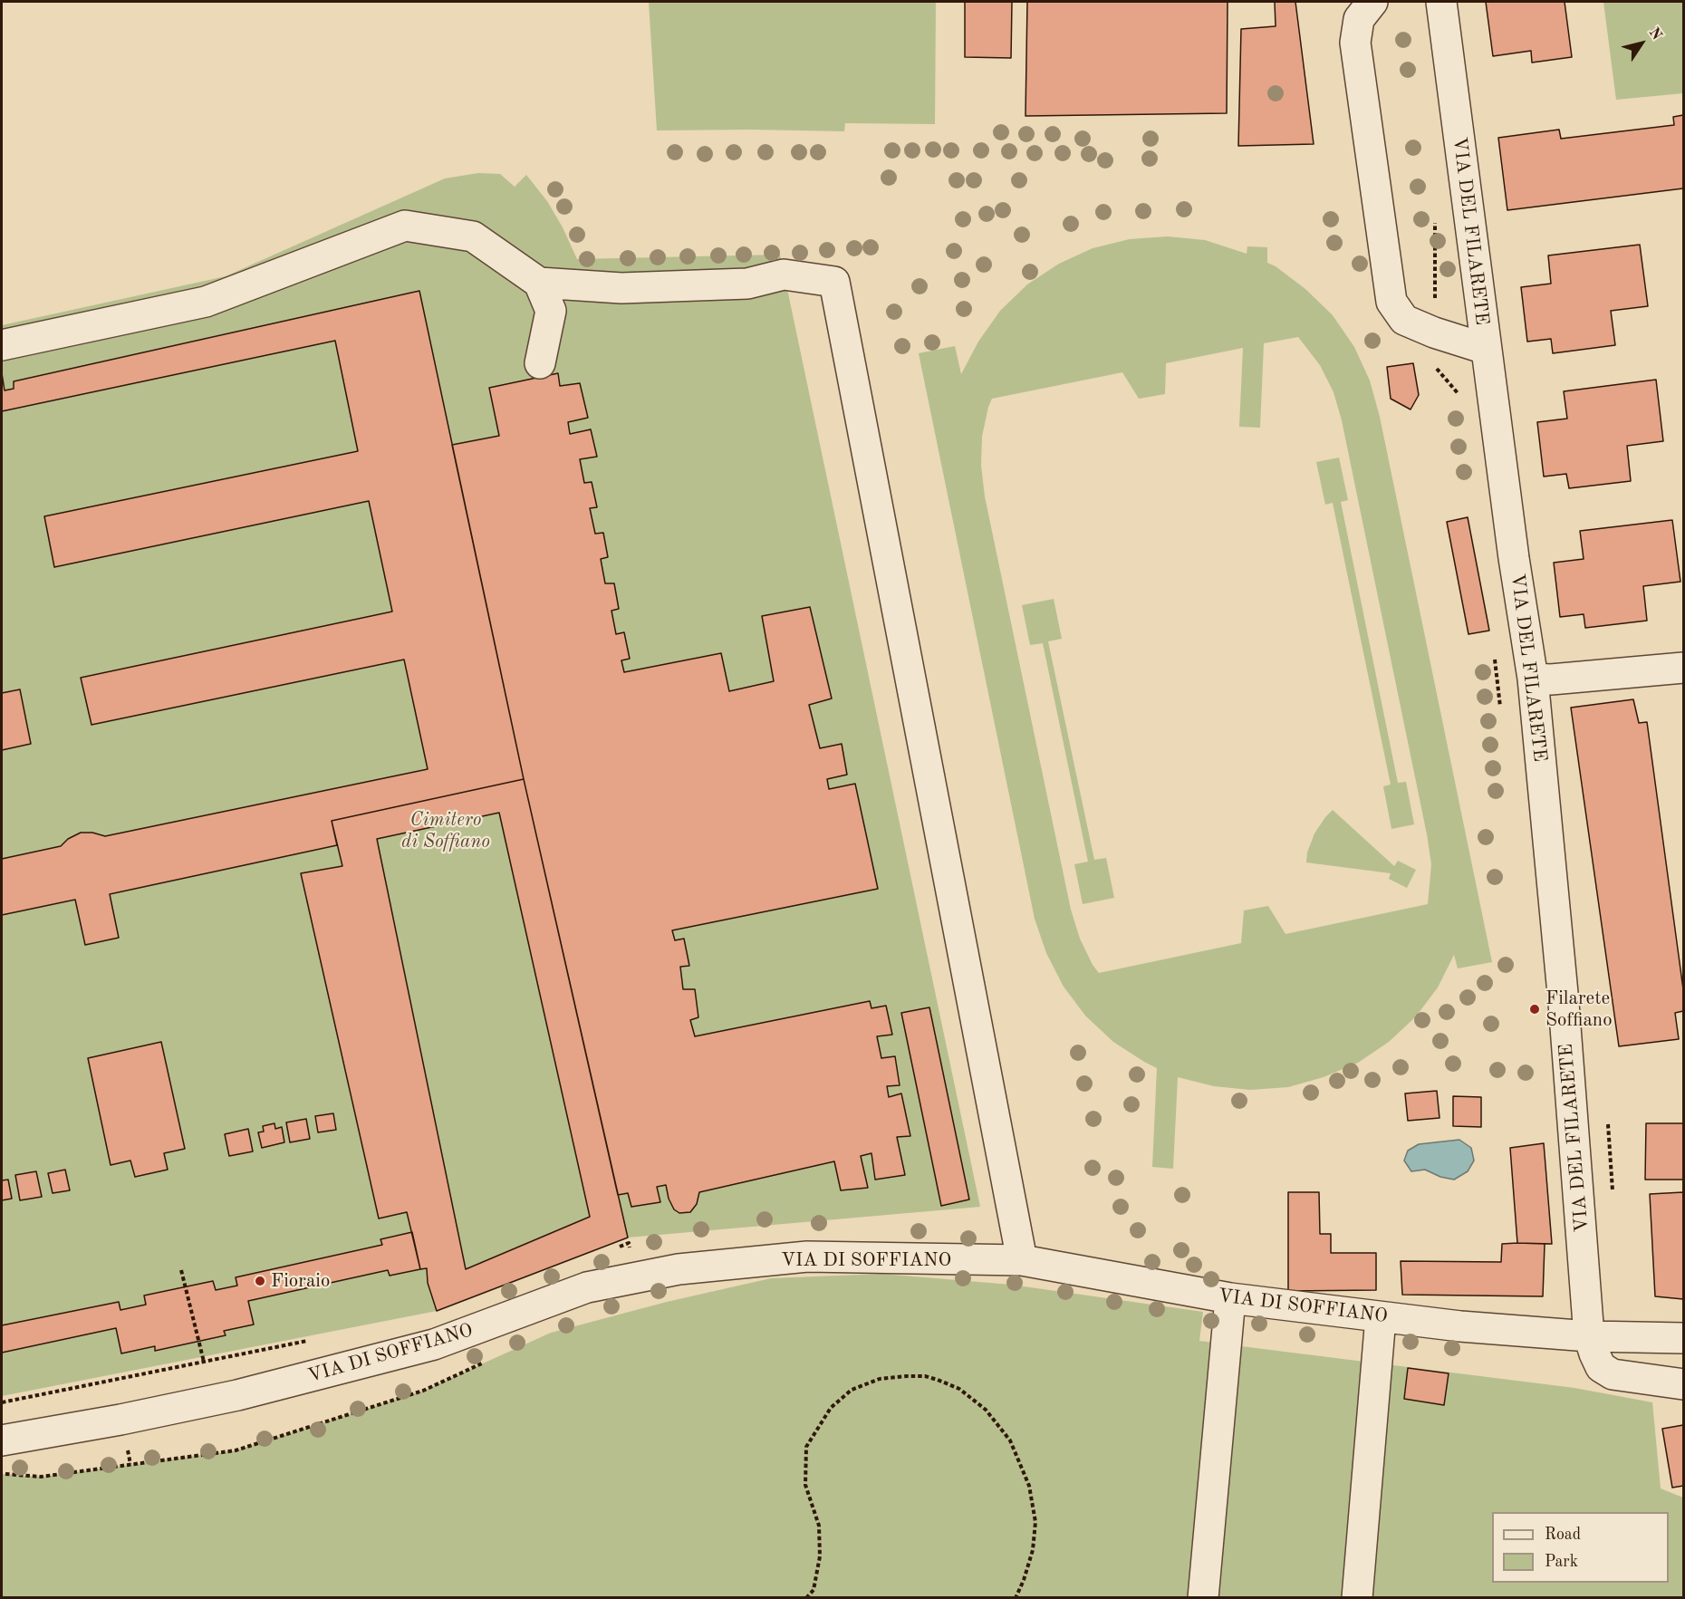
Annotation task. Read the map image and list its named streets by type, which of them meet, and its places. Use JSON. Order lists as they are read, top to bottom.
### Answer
{
  "streets": {
    "street": ["VIA DEL FILARETE", "VIA DI SOFFIANO"]
  },
  "crossings": [
    ["VIA DEL FILARETE", "VIA DI SOFFIANO"]
  ],
  "parks": ["Cimitero di Soffiano"],
  "places": ["Filarete Soffiano", "Fioraio"],
  "legend": ["Road", "Park"],
  "north": "top right"
}
